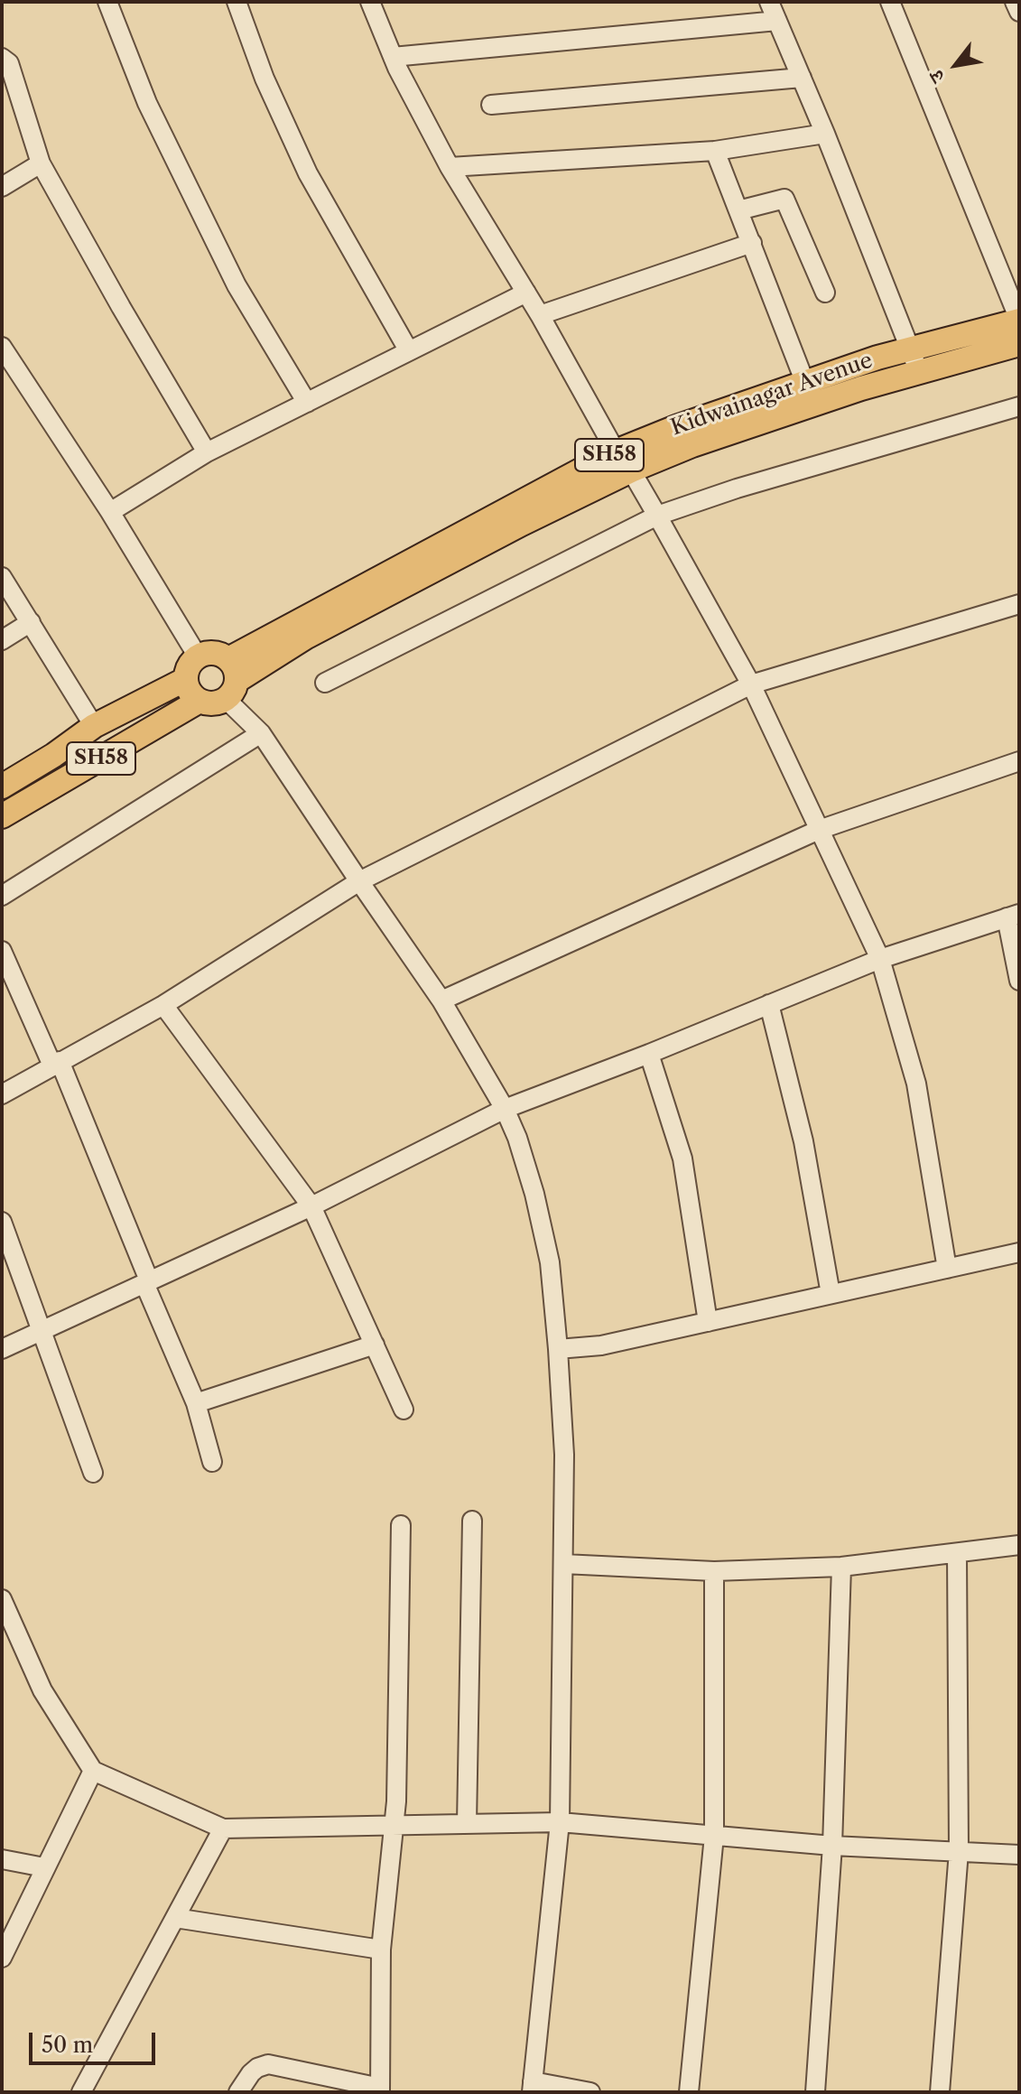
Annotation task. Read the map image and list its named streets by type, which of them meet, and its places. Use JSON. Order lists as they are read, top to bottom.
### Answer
{
  "streets": {
    "main road": ["Kidwainagar Avenue", "SH58"]
  },
  "crossings": [
    ["Kidwainagar Avenue", "SH58"]
  ],
  "scale_bar": "50 m",
  "north": "bottom left"
}
